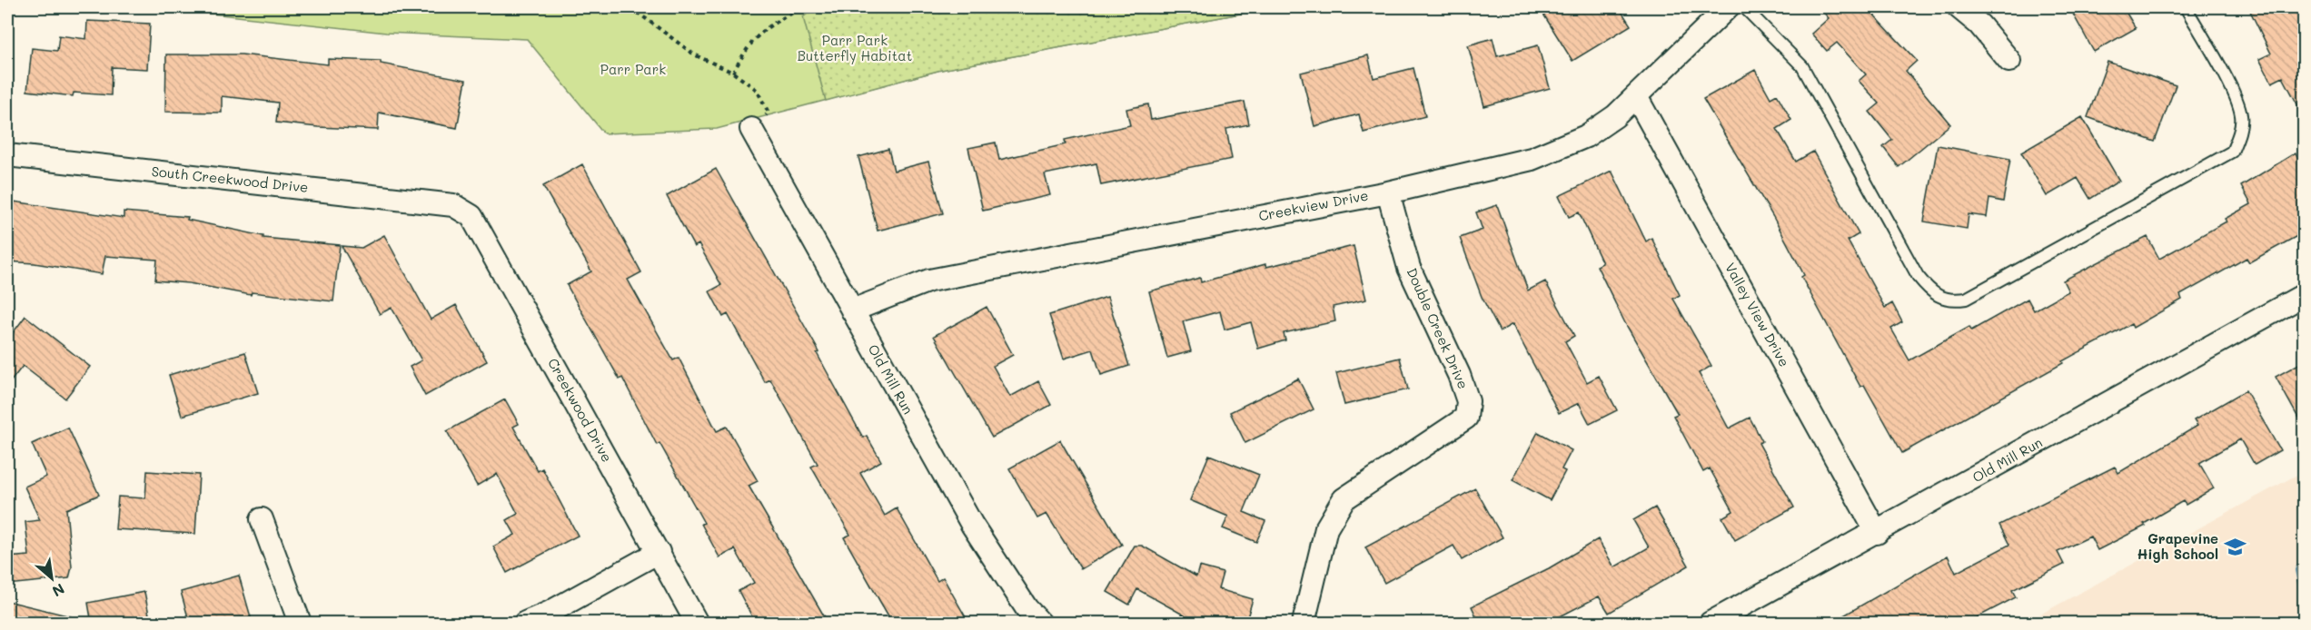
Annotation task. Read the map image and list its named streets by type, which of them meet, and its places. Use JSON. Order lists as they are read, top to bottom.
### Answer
{
  "streets": {
    "street": [
      "South Creekwood Drive",
      "Creekview Drive",
      "Valley View Drive",
      "Double Creek Drive",
      "Old Mill Run",
      "Creekwood Drive"
    ]
  },
  "crossings": [
    ["South Creekwood Drive", "Creekwood Drive"],
    ["Creekview Drive", "Valley View Drive"],
    ["Creekview Drive", "Double Creek Drive"],
    ["Creekview Drive", "Old Mill Run"],
    ["Valley View Drive", "Old Mill Run"]
  ],
  "parks": ["Parr Park Butterfly Habitat", "Parr Park"],
  "places": {
    "school or university": ["Grapevine High School"]
  },
  "north": "bottom right"
}
